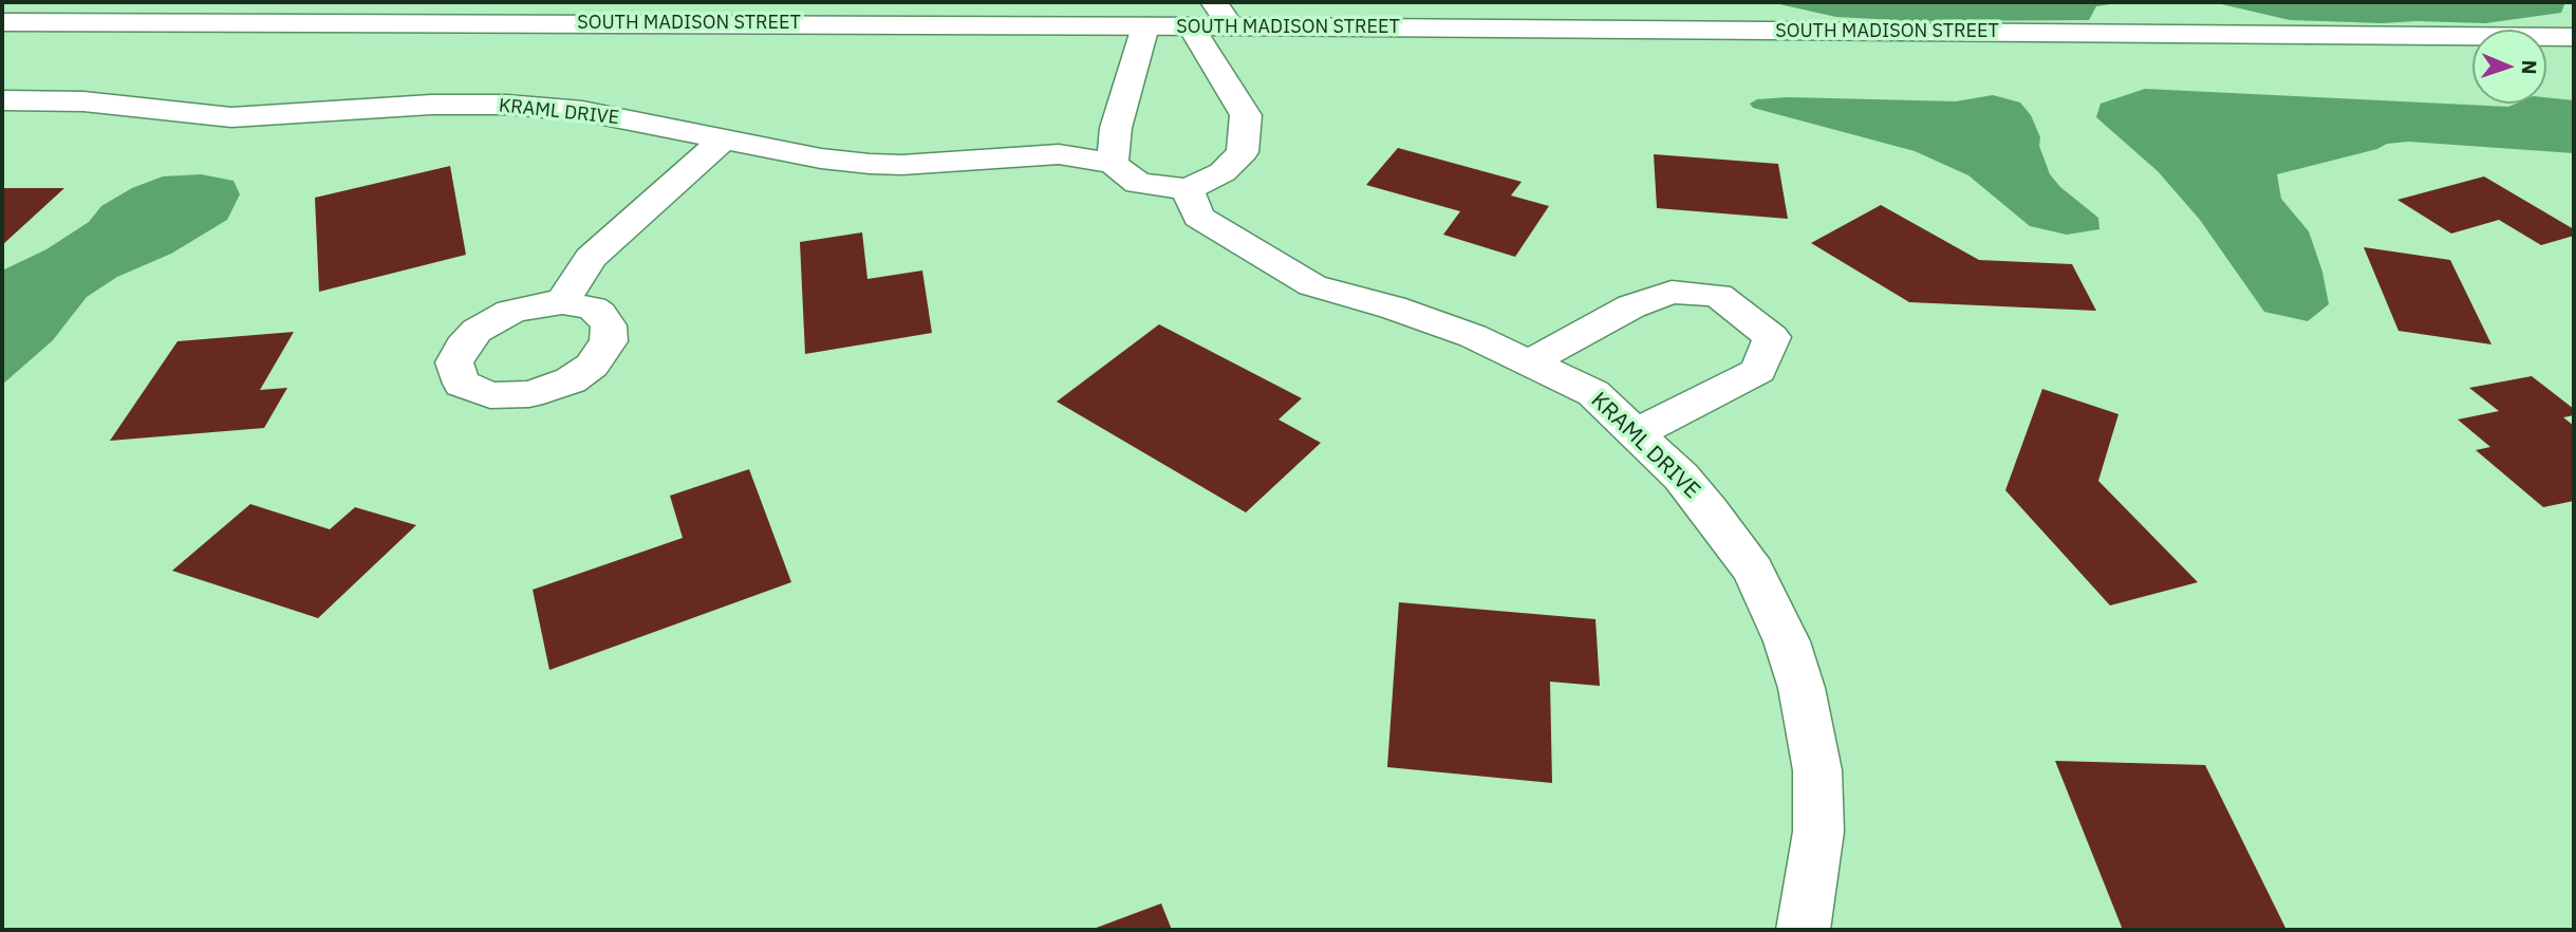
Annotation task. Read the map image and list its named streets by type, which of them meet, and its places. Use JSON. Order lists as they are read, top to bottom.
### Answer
{
  "streets": {
    "street": ["SOUTH MADISON STREET", "KRAML DRIVE"]
  },
  "crossings": [
    ["SOUTH MADISON STREET", "KRAML DRIVE"]
  ],
  "north": "right"
}
